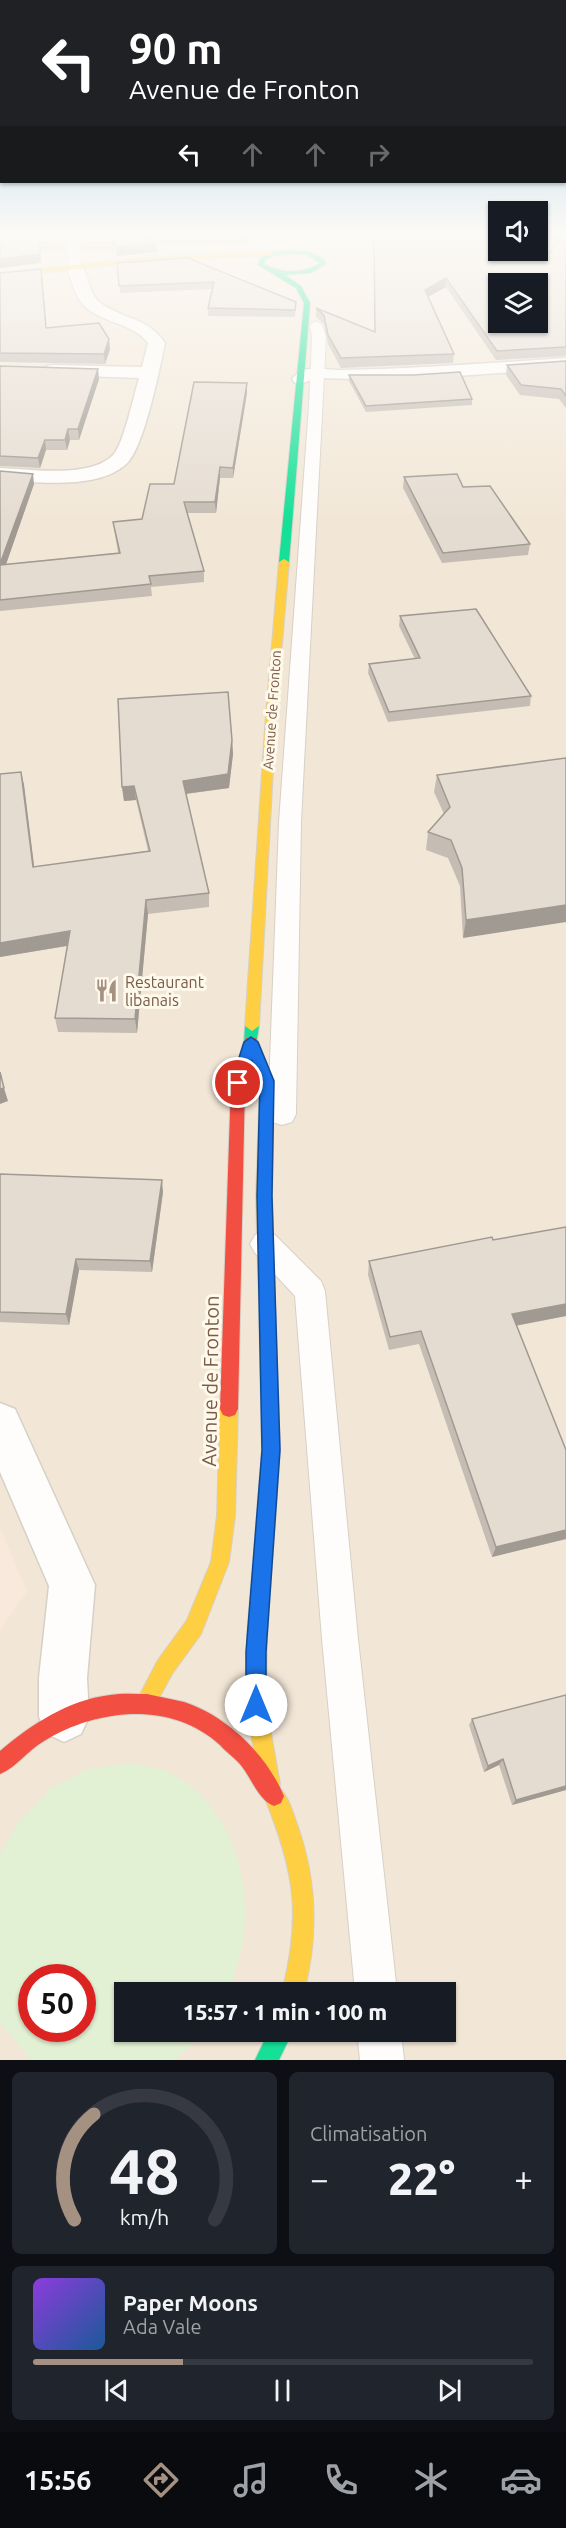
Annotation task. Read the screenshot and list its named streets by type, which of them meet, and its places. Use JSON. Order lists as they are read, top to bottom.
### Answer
{
  "streets": {
    "main road": ["Avenue de Fronton"]
  },
  "places": {
    "restaurant": ["Restaurant libanais"]
  },
  "page": {
    "turn": ["90 m", "Avenue de Fronton"],
    "limit": "50",
    "trip": "15:57 · 1 min · 100 m",
    "tile": "Climatisation",
    "heat": ["−", "22°", "+"],
    "song": ["Paper Moons", "Ada Vale"],
    "tabs": "15:56",
    "gauge": ["48", "km/h"]
  }
}
